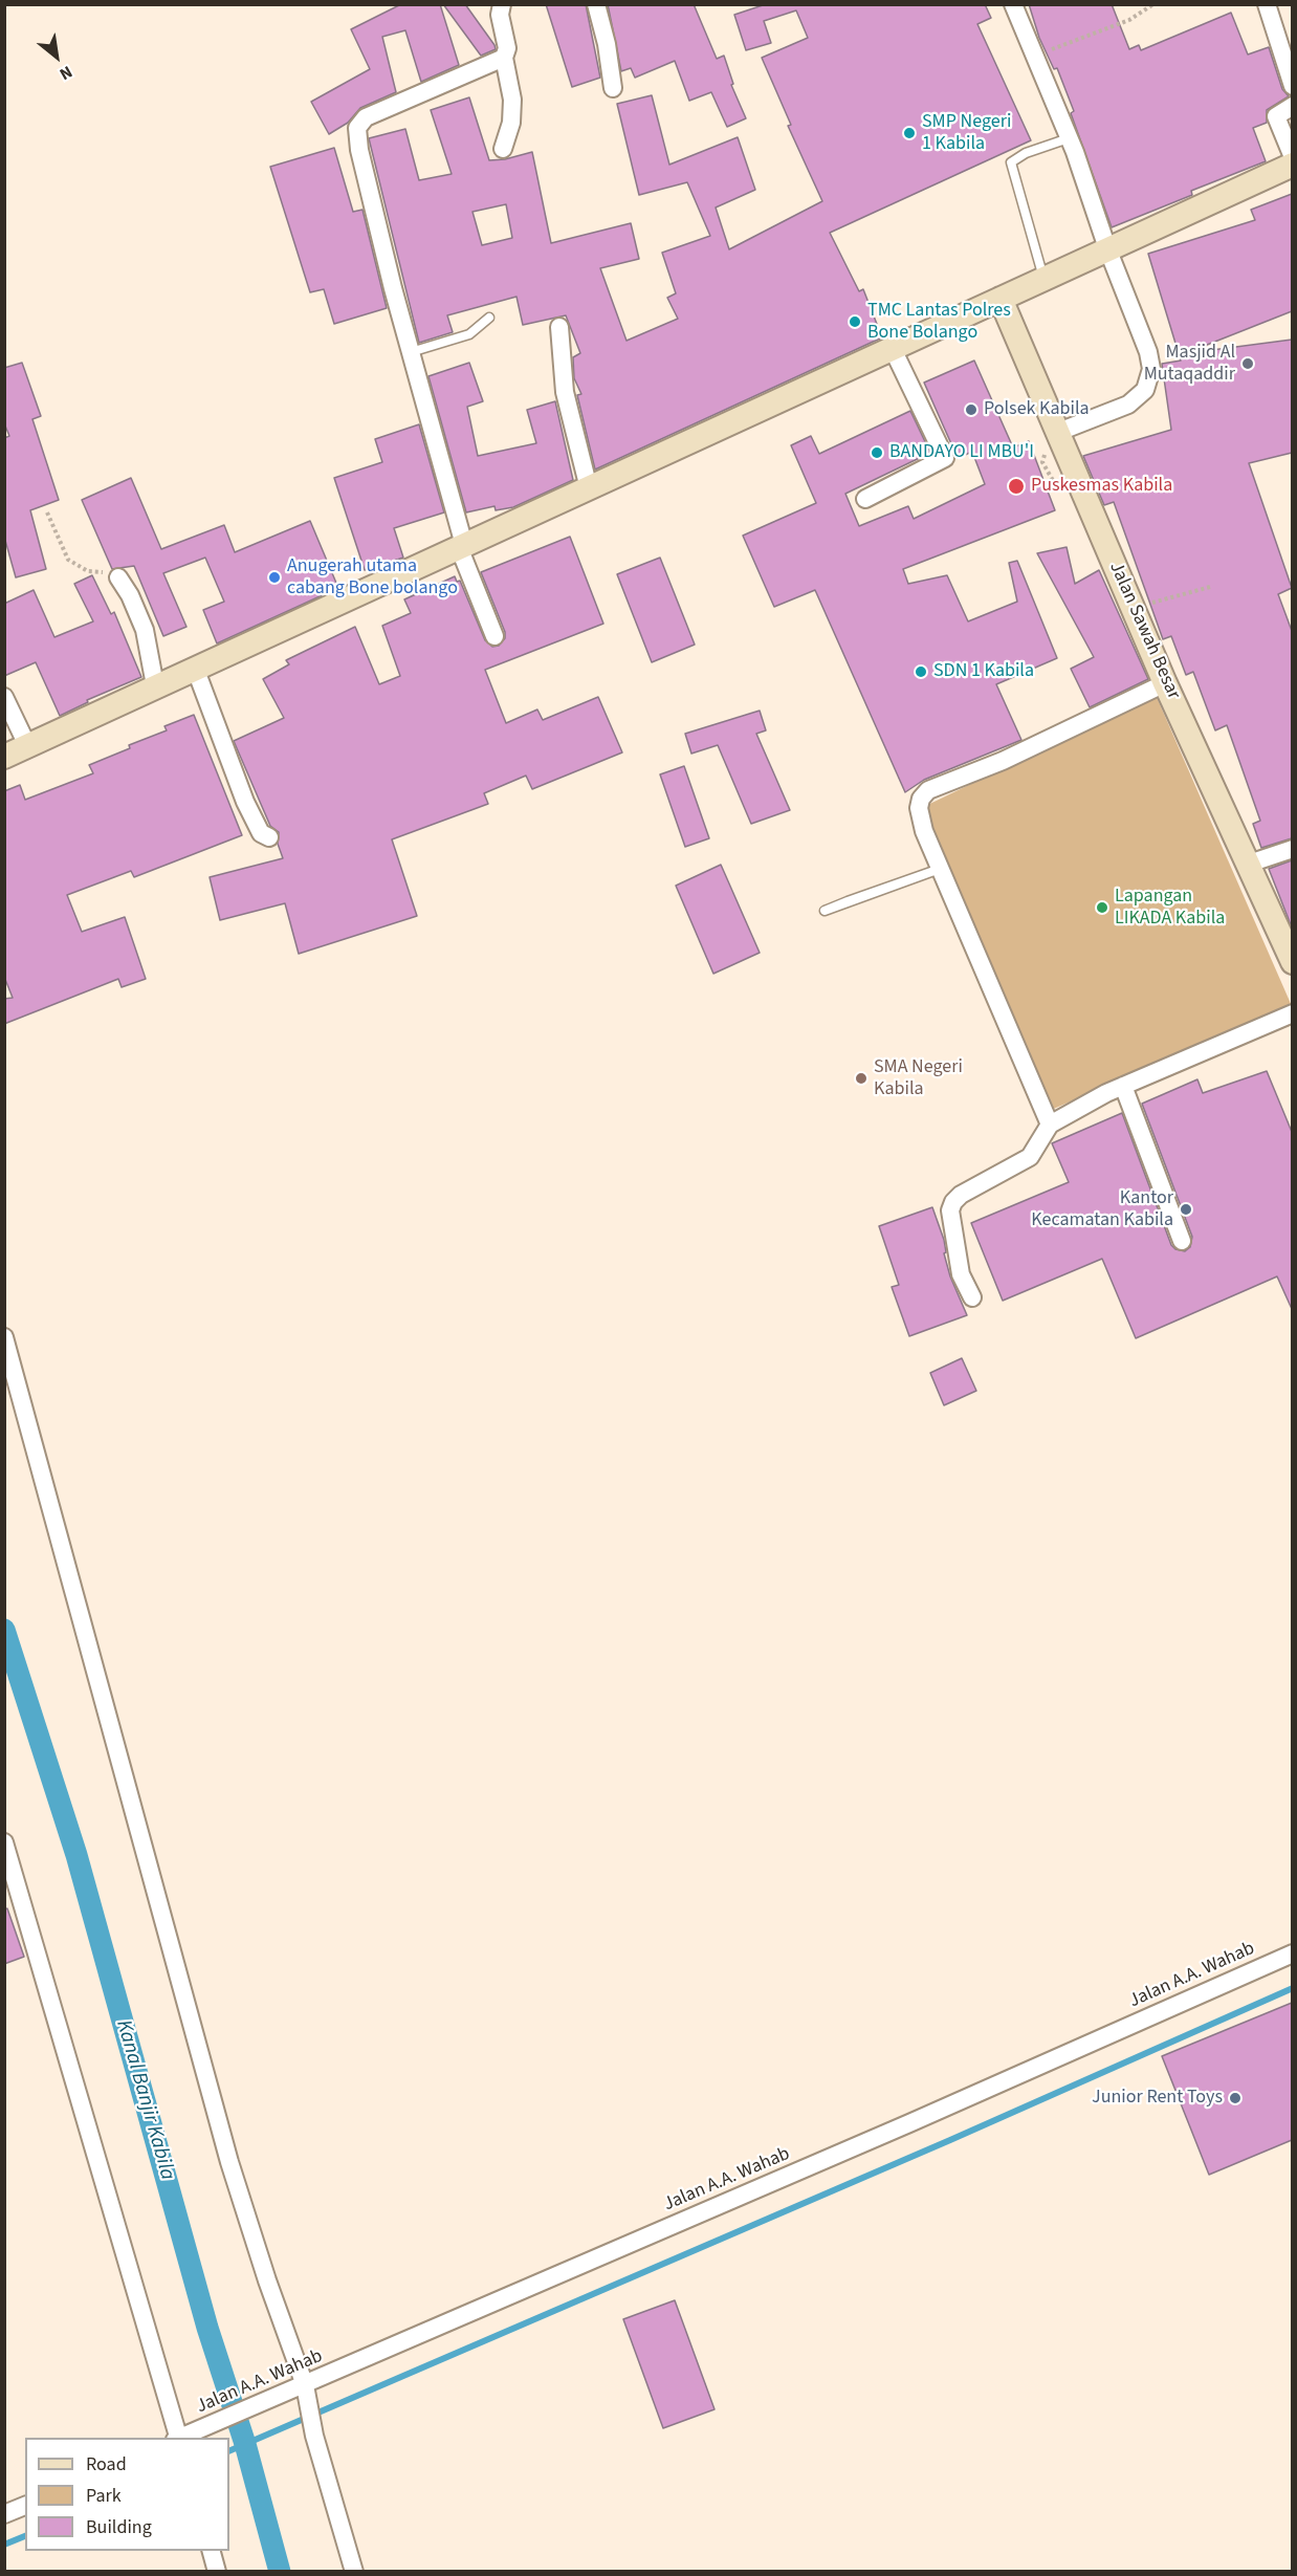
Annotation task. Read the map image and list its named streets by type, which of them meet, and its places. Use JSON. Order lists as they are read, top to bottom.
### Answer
{
  "streets": {
    "main road": ["Jalan Sawah Besar"],
    "street": ["Jalan A.A. Wahab"]
  },
  "water": ["Kanal Banjir Kabila"],
  "places": [
    "SMP Negeri 1 Kabila",
    "TMC Lantas Polres Bone Bolango",
    "Masjid Al Mutaqaddir",
    "Polsek Kabila",
    "BANDAYO LI MBU'I",
    "Puskesmas Kabila",
    "Anugerah utama cabang Bone bolango",
    "SDN 1 Kabila",
    "Lapangan LIKADA Kabila",
    "SMA Negeri Kabila",
    "Kantor Kecamatan Kabila",
    "Junior Rent Toys"
  ],
  "legend": ["Road", "Park", "Building"],
  "north": "bottom right"
}
